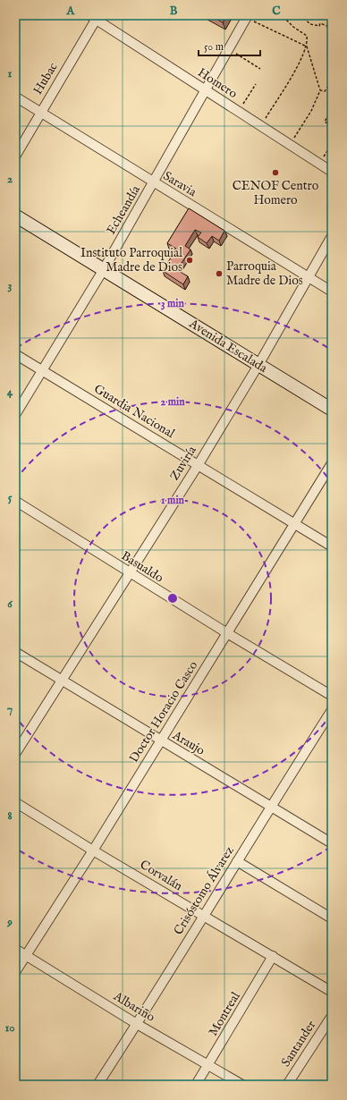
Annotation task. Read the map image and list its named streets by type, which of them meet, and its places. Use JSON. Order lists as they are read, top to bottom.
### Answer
{
  "streets": {
    "main road": ["Avenida Escalada"],
    "street": [
      "Hubac",
      "Homero",
      "Saravia",
      "Echeandía",
      "Guardia Nacional",
      "Zuviría",
      "Basualdo",
      "Doctor Horacio Casco",
      "Araujo",
      "Corvalán",
      "Crisóstomo Álvarez",
      "Albariño",
      "Montreal",
      "Santander"
    ]
  },
  "crossings": [
    ["Hubac", "Homero"],
    ["Hubac", "Saravia"],
    ["Homero", "Echeandía"],
    ["Saravia", "Echeandía"],
    ["Saravia", "Zuviría"],
    ["Echeandía", "Avenida Escalada"],
    ["Echeandía", "Guardia Nacional"],
    ["Avenida Escalada", "Zuviría"],
    ["Guardia Nacional", "Zuviría"],
    ["Guardia Nacional", "Doctor Horacio Casco"],
    ["Zuviría", "Basualdo"],
    ["Zuviría", "Araujo"],
    ["Basualdo", "Doctor Horacio Casco"],
    ["Doctor Horacio Casco", "Araujo"],
    ["Doctor Horacio Casco", "Corvalán"],
    ["Doctor Horacio Casco", "Albariño"],
    ["Araujo", "Crisóstomo Álvarez"],
    ["Corvalán", "Crisóstomo Álvarez"],
    ["Corvalán", "Montreal"],
    ["Crisóstomo Álvarez", "Albariño"],
    ["Albariño", "Montreal"]
  ],
  "places": ["CENOF Centro Homero", "Instituto Parroquial Madre de Dios", "Parroquia Madre de Dios"],
  "scale_bar": "50 m",
  "grid": {
    "columns": ["A", "B", "C"],
    "rows": [
      "1",
      "2",
      "3",
      "4",
      "5",
      "6",
      "7",
      "8",
      "9",
      "10"
    ]
  },
  "rings": ["3 min", "2 min", "1 min"]
}
